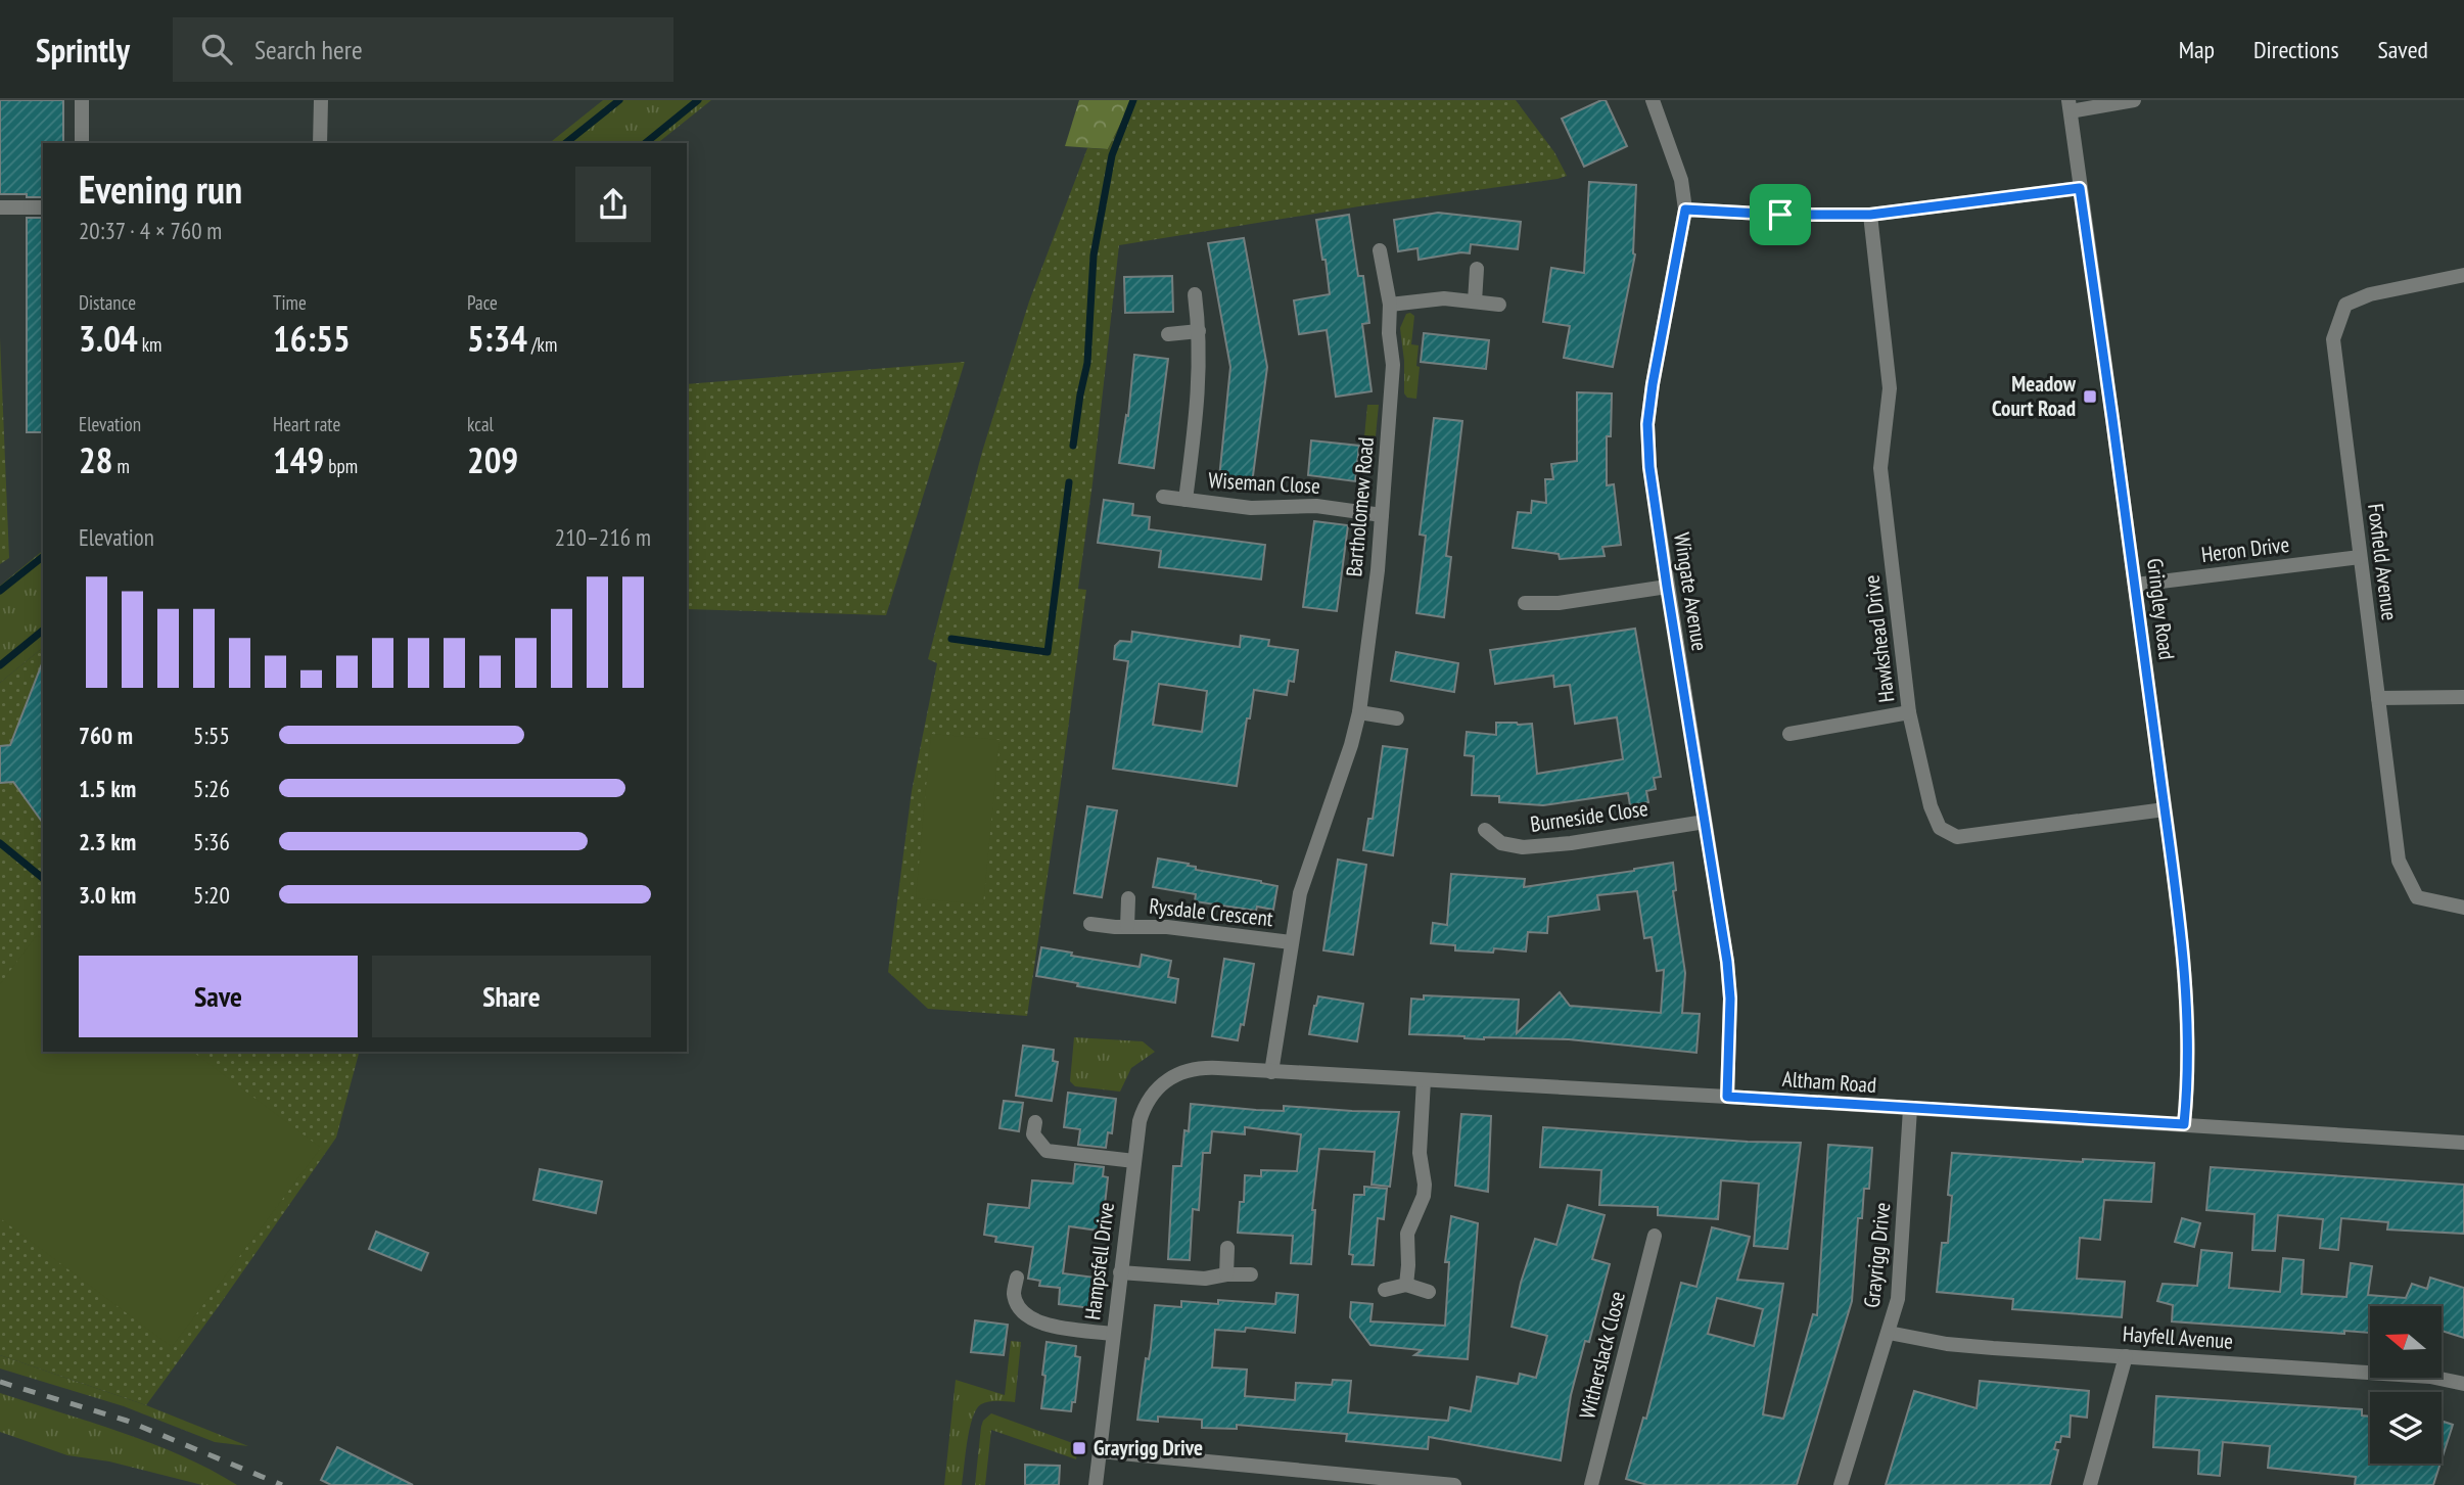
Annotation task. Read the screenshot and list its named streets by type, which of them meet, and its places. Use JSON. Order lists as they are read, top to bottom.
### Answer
{
  "streets": {
    "street": [
      "Wiseman Close",
      "Bartholomew Road",
      "Heron Drive",
      "Foxfield Avenue",
      "Wingate Avenue",
      "Gringley Road",
      "Hawkshead Drive",
      "Burneside Close",
      "Rysdale Crescent",
      "Altham Road",
      "Grayrigg Drive",
      "Hampsfell Drive",
      "Hayfell Avenue",
      "Witherslack Close"
    ]
  },
  "crossings": [
    ["Wiseman Close", "Bartholomew Road"],
    ["Bartholomew Road", "Rysdale Crescent"],
    ["Bartholomew Road", "Altham Road"],
    ["Heron Drive", "Foxfield Avenue"],
    ["Heron Drive", "Gringley Road"],
    ["Wingate Avenue", "Burneside Close"],
    ["Wingate Avenue", "Altham Road"],
    ["Gringley Road", "Hawkshead Drive"],
    ["Gringley Road", "Altham Road"],
    ["Altham Road", "Grayrigg Drive"],
    ["Altham Road", "Hampsfell Drive"],
    ["Grayrigg Drive", "Hayfell Avenue"]
  ],
  "places": {
    "transit": ["Meadow Court Road", "Grayrigg Drive"]
  },
  "north": "left",
  "page": {
    "header": "Sprintly",
    "search": "Search here",
    "nav": ["Map", "Directions", "Saved"],
    "heading": ["Evening run", "20:37 · 4 × 760 m"],
    "stats": [
      ["Distance", "3.04 km"],
      ["Time", "16:55"],
      ["Pace", "5:34 /km"],
      ["Elevation", "28 m"],
      ["Heart rate", "149 bpm"],
      ["kcal", "209"]
    ],
    "chart": ["Elevation", "210–216 m"],
    "list": [
      {
        "name": "760 m",
        "note": "5:55"
      },
      {
        "name": "1.5 km",
        "note": "5:26"
      },
      {
        "name": "2.3 km",
        "note": "5:36"
      },
      {
        "name": "3.0 km",
        "note": "5:20"
      }
    ],
    "buttons": ["Save", "Share"]
  }
}
